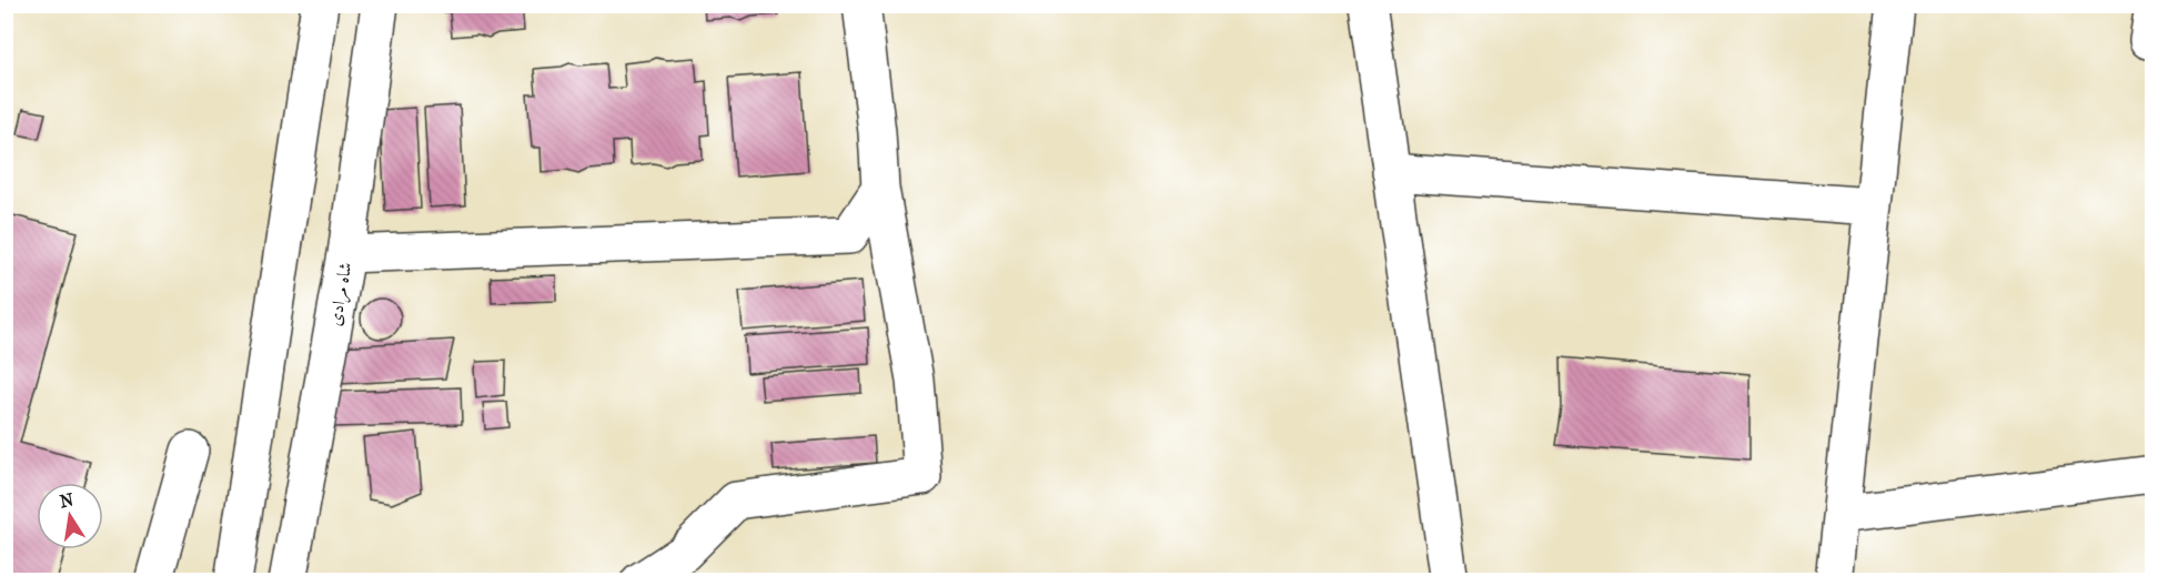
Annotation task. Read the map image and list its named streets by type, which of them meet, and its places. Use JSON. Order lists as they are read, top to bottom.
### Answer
{
  "streets": {
    "street": ["شاه مرادی"]
  },
  "north": "top"
}
